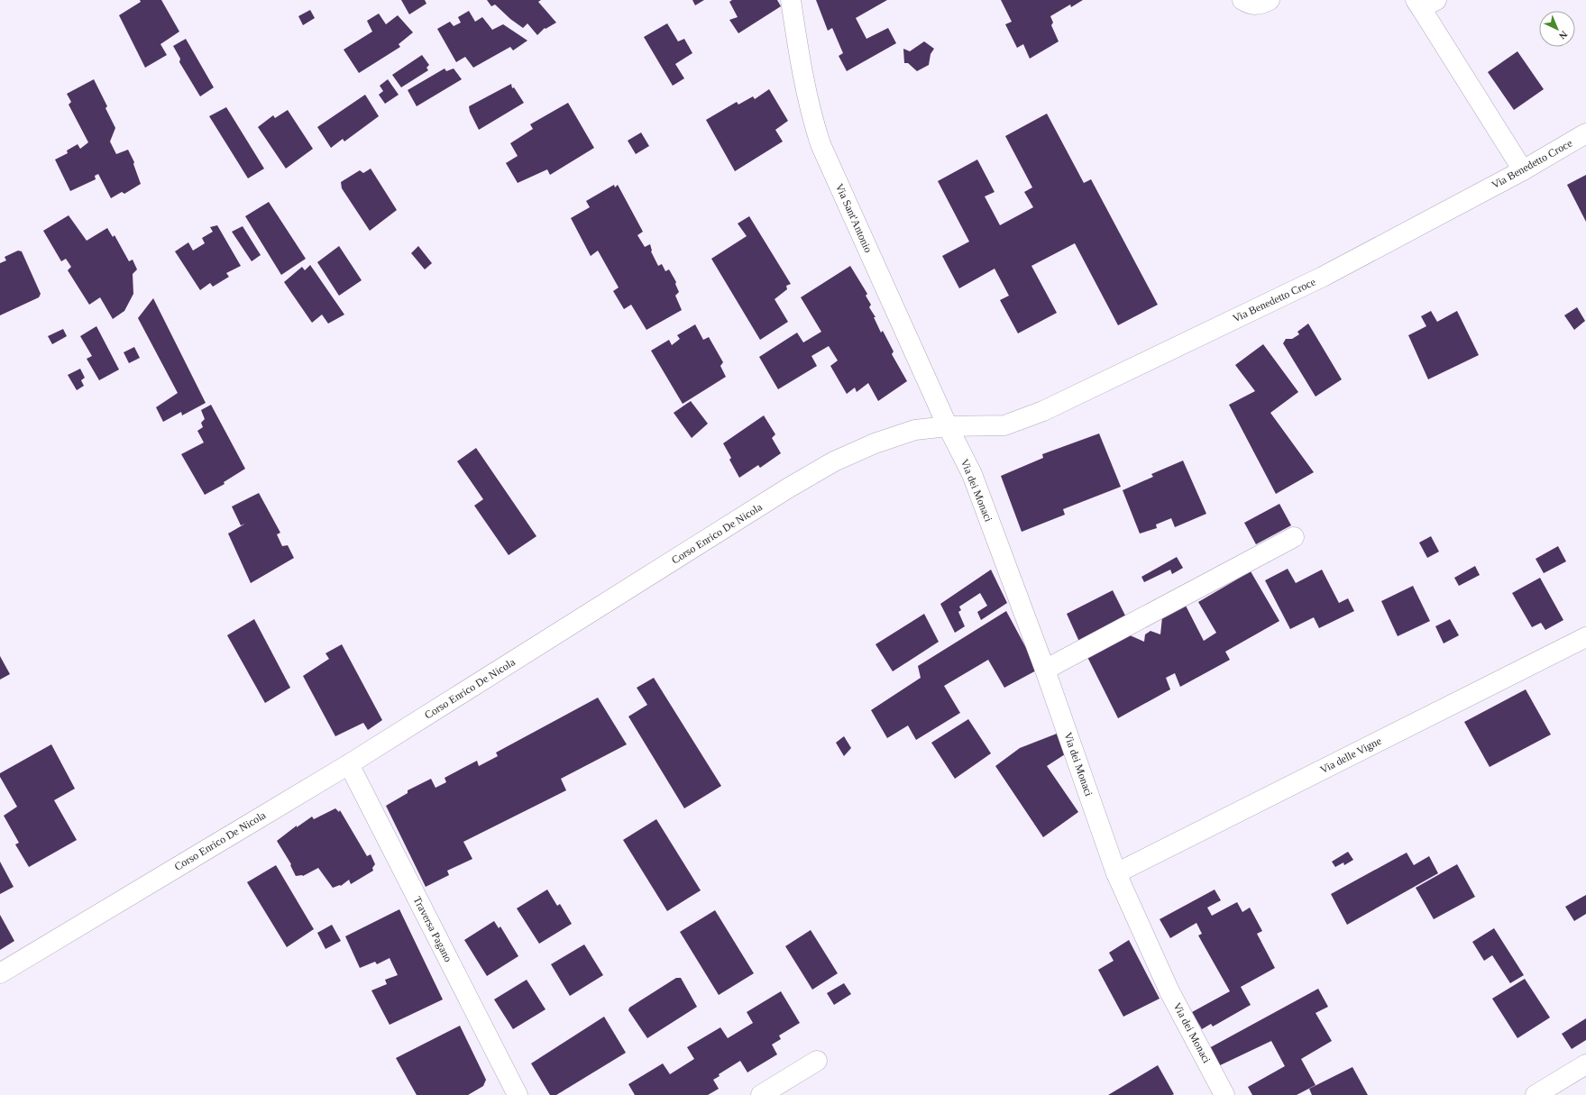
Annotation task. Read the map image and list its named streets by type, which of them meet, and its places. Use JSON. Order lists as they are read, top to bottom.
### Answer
{
  "streets": {
    "street": [
      "Via Benedetto Croce",
      "Via Sant'Antonio",
      "Via dei Monaci",
      "Corso Enrico De Nicola",
      "Via delle Vigne",
      "Traversa Pagano"
    ]
  },
  "crossings": [
    ["Via Benedetto Croce", "Via Sant'Antonio"],
    ["Via Benedetto Croce", "Via dei Monaci"],
    ["Via Benedetto Croce", "Corso Enrico De Nicola"],
    ["Via Sant'Antonio", "Via dei Monaci"],
    ["Via Sant'Antonio", "Corso Enrico De Nicola"],
    ["Via dei Monaci", "Corso Enrico De Nicola"],
    ["Via dei Monaci", "Via delle Vigne"],
    ["Corso Enrico De Nicola", "Traversa Pagano"]
  ],
  "north": "bottom right"
}
